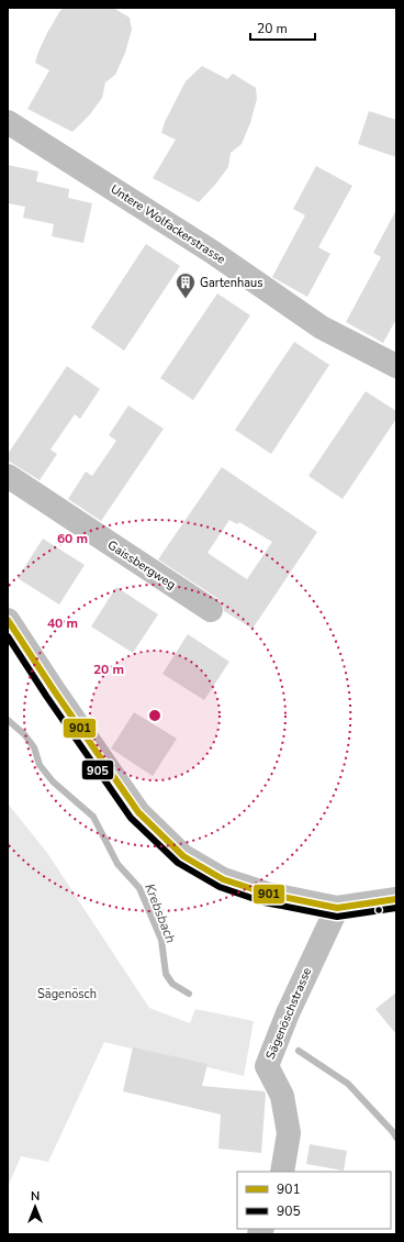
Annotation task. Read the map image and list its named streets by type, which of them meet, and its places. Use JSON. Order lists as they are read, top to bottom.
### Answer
{
  "streets": {
    "street": ["Untere Wolfackerstrasse", "Gaissbergweg", "Sägenöschstrasse"]
  },
  "water": ["Krebsbach"],
  "parks": ["Sägenösch"],
  "places": {
    "building": ["Gartenhaus"]
  },
  "lines": ["transit line 901", "transit line 905"],
  "legend": ["901", "905"],
  "scale_bar": "20 m",
  "north": "top",
  "rings": ["60 m", "40 m", "20 m"]
}
